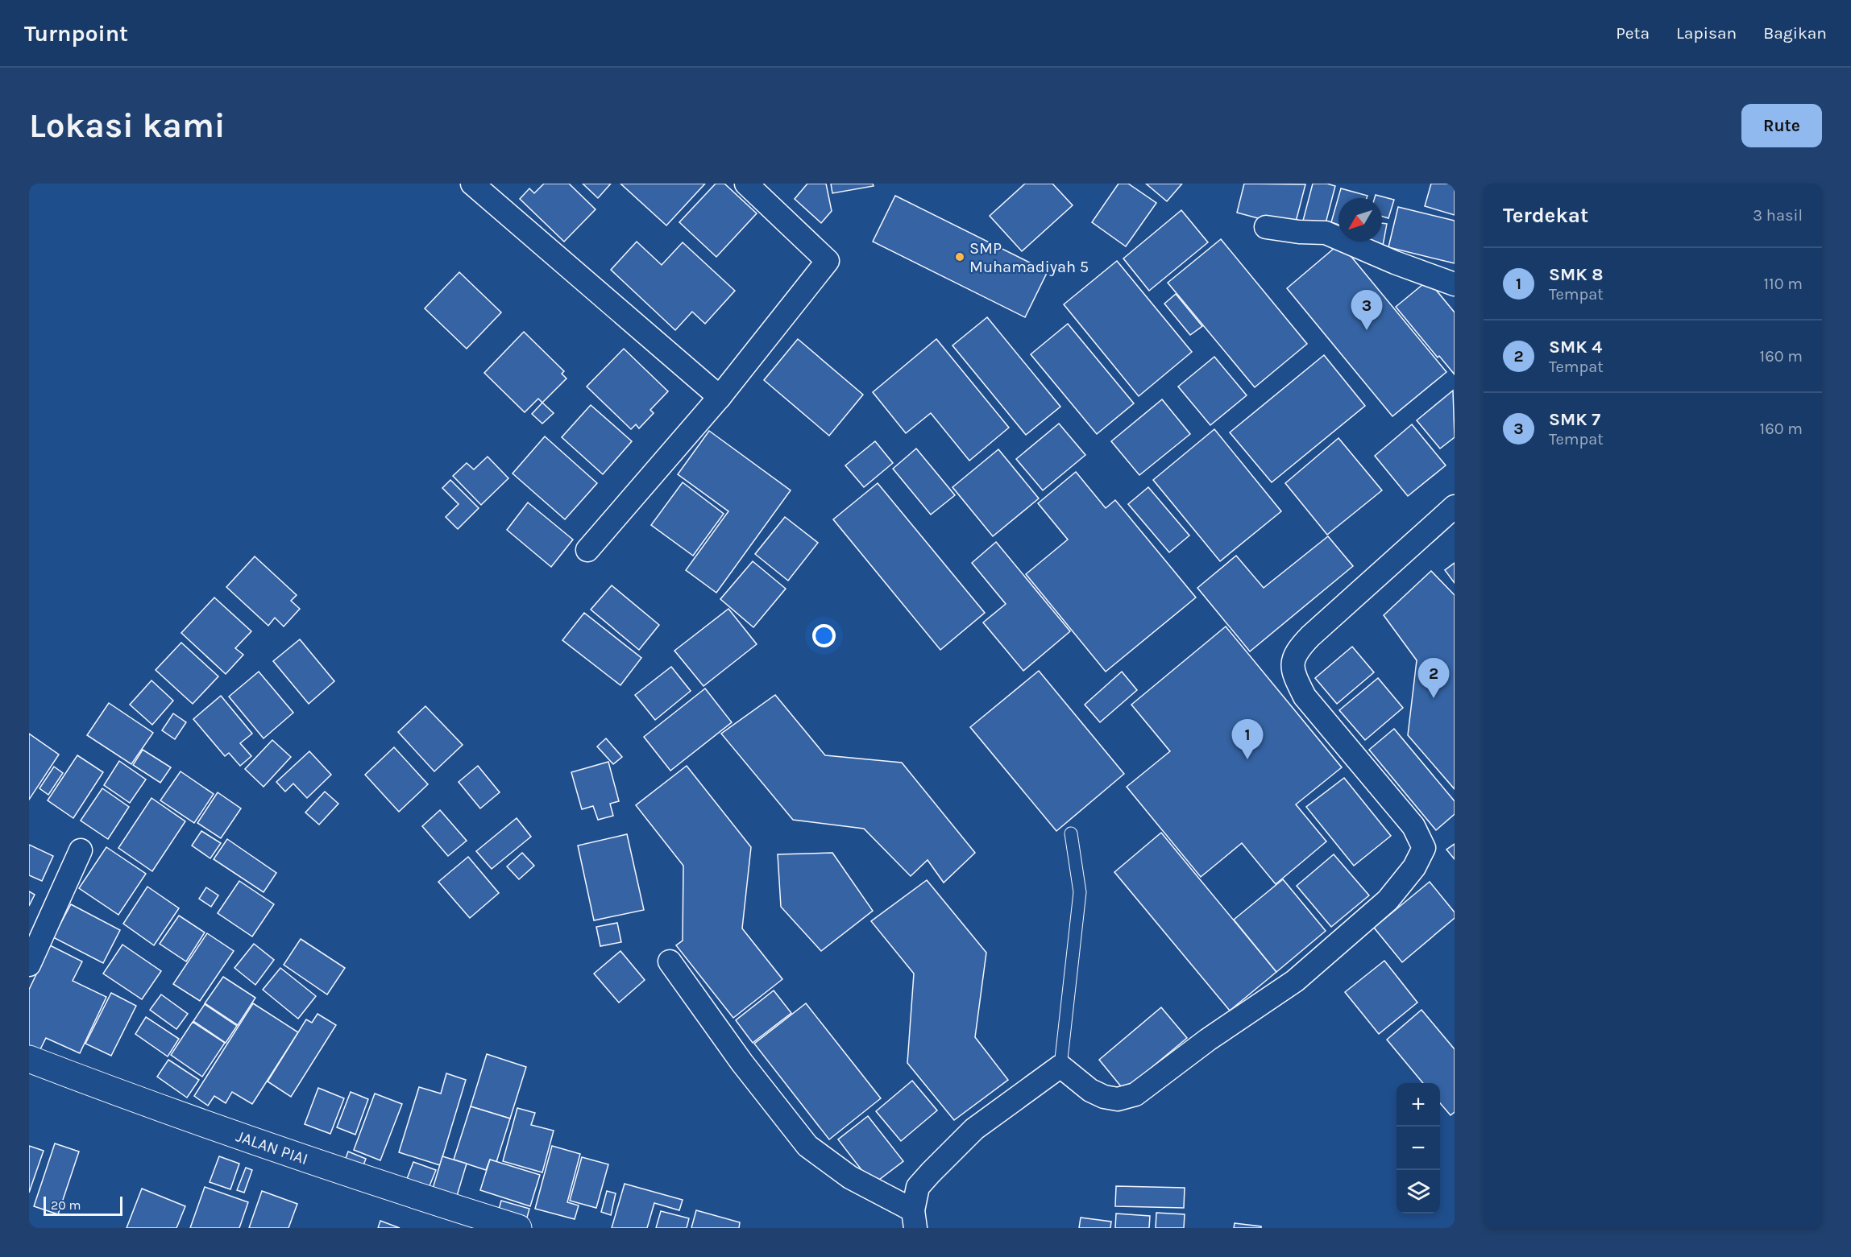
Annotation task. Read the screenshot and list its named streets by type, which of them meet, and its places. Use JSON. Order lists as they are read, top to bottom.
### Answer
{
  "streets": {
    "street": ["JALAN PIAI"]
  },
  "places": ["SMP Muhamadiyah 5"],
  "scale_bar": "20 m",
  "north": "bottom left",
  "page": {
    "header": "Turnpoint",
    "nav": ["Peta", "Lapisan", "Bagikan"],
    "buttons": "Rute",
    "title": "Lokasi kami",
    "heading": ["Terdekat", "3 hasil"],
    "list": [
      {
        "mark": "1",
        "name": "SMK 8",
        "note": "Tempat",
        "value": "110 m"
      },
      {
        "mark": "2",
        "name": "SMK 4",
        "note": "Tempat",
        "value": "160 m"
      },
      {
        "mark": "3",
        "name": "SMK 7",
        "note": "Tempat",
        "value": "160 m"
      }
    ],
    "pins": ["3", "2", "1"],
    "map_buttons": ["+", "−"],
    "scale": "20 m"
  }
}
